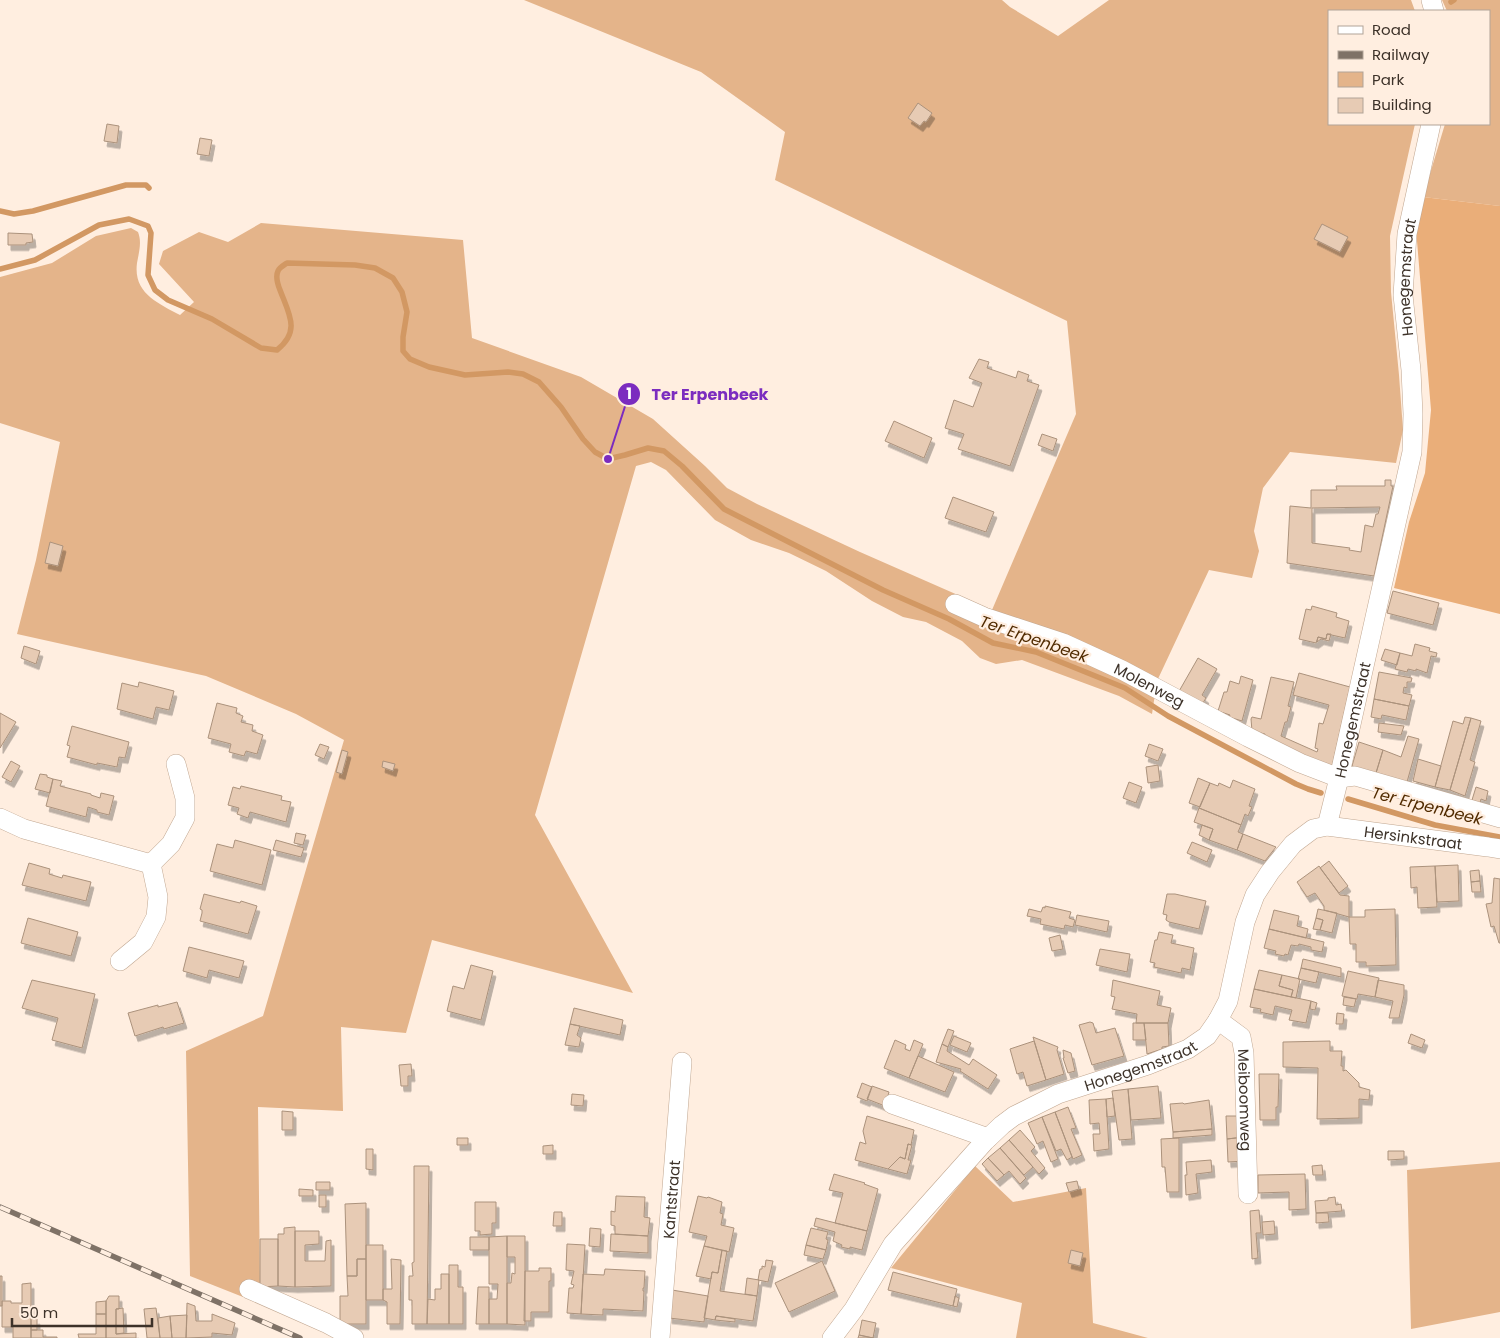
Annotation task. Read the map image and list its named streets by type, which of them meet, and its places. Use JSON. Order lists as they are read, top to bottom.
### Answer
{
  "streets": {
    "street": [
      "Honegemstraat",
      "Molenweg",
      "Hersinkstraat",
      "Meiboomweg",
      "Kantstraat"
    ]
  },
  "crossings": [
    ["Honegemstraat", "Molenweg"],
    ["Honegemstraat", "Hersinkstraat"],
    ["Honegemstraat", "Meiboomweg"]
  ],
  "water": ["Ter Erpenbeek"],
  "places": ["Ter Erpenbeek"],
  "legend": [
    "Road",
    "Railway",
    "Park",
    "Building"
  ],
  "scale_bar": "50 m"
}
